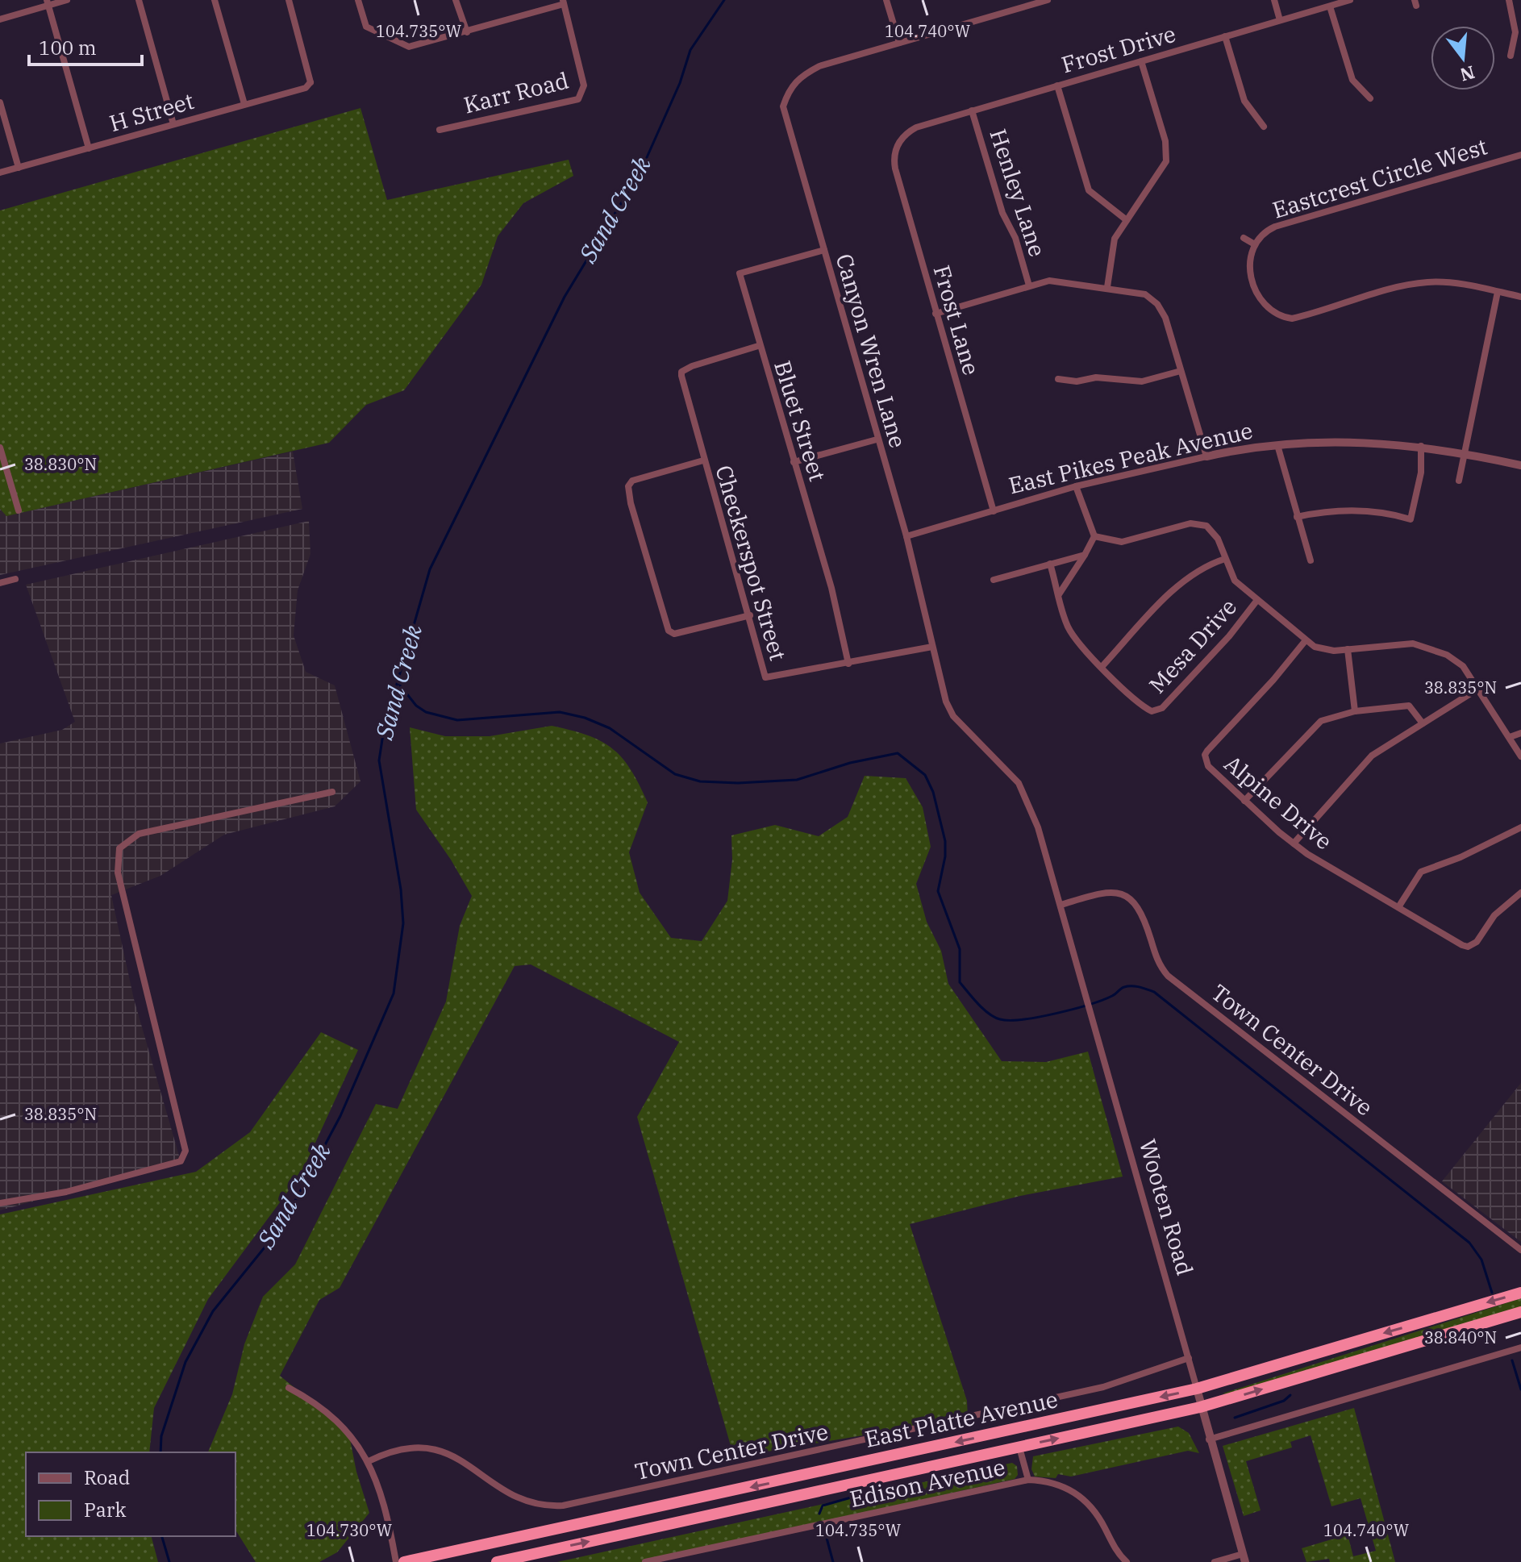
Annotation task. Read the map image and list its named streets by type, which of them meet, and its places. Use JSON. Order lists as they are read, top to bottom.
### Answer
{
  "streets": {
    "highway": ["East Platte Avenue"],
    "street": [
      "Frost Drive",
      "Karr Road",
      "H Street",
      "Eastcrest Circle West",
      "Henley Lane",
      "Frost Lane",
      "Canyon Wren Lane",
      "Bluet Street",
      "East Pikes Peak Avenue",
      "Checkerspot Street",
      "Mesa Drive",
      "Alpine Drive",
      "Town Center Drive",
      "Wooten Road",
      "Edison Avenue"
    ]
  },
  "crossings": [
    ["Frost Drive", "Henley Lane"],
    ["Frost Drive", "Frost Lane"],
    ["Frost Lane", "East Pikes Peak Avenue"],
    ["Canyon Wren Lane", "Bluet Street"],
    ["Canyon Wren Lane", "East Pikes Peak Avenue"],
    ["Canyon Wren Lane", "Checkerspot Street"],
    ["Canyon Wren Lane", "Wooten Road"],
    ["Bluet Street", "Checkerspot Street"],
    ["Town Center Drive", "Wooten Road"],
    ["Wooten Road", "East Platte Avenue"],
    ["East Platte Avenue", "Edison Avenue"]
  ],
  "water": ["Sand Creek"],
  "legend": ["Road", "Park"],
  "scale_bar": "100 m",
  "north": "bottom",
  "coordinates": [
    "104.735°W",
    "104.740°W",
    "38.830°N",
    "38.835°N",
    "38.840°N",
    "104.730°W"
  ]
}
